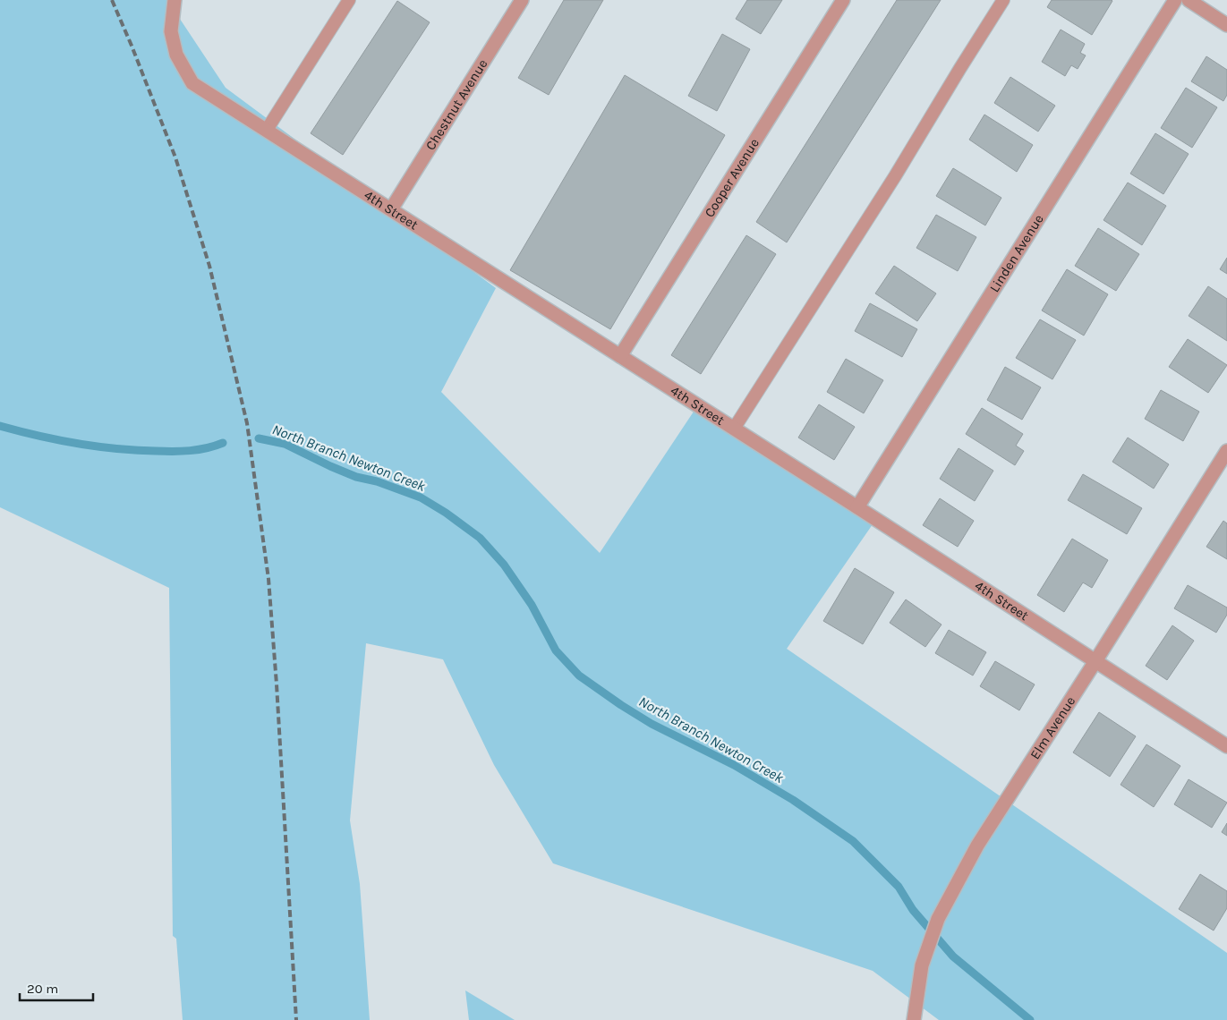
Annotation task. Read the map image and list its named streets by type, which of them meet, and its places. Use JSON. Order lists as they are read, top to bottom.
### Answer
{
  "streets": {
    "street": [
      "Chestnut Avenue",
      "Cooper Avenue",
      "4th Street",
      "Linden Avenue",
      "Elm Avenue"
    ]
  },
  "crossings": [
    ["Chestnut Avenue", "4th Street"],
    ["Cooper Avenue", "4th Street"],
    ["4th Street", "Linden Avenue"],
    ["4th Street", "Elm Avenue"]
  ],
  "water": ["North Branch Newton Creek"],
  "scale_bar": "20 m"
}
